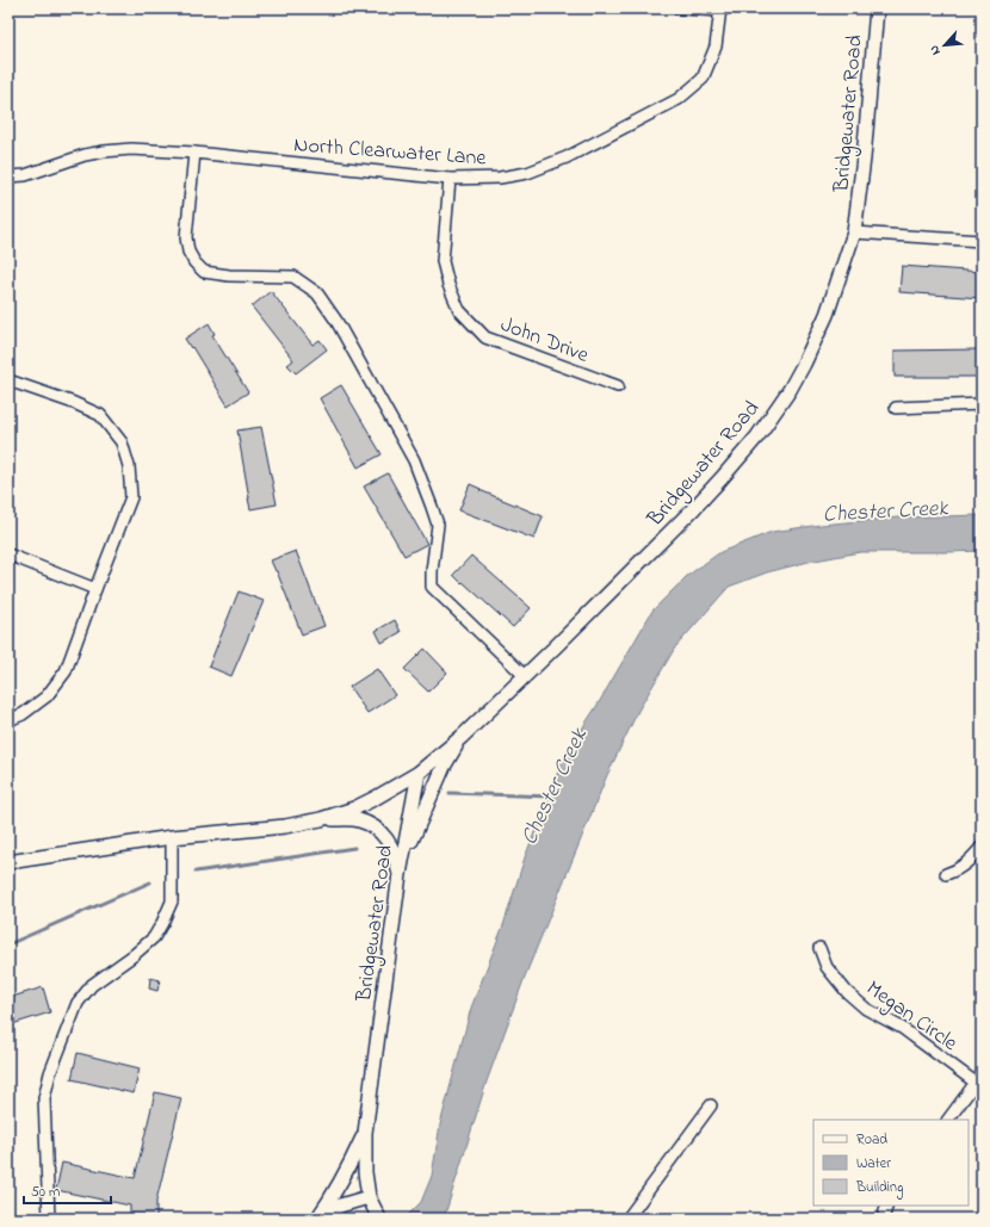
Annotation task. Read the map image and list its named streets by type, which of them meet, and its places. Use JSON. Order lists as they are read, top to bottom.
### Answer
{
  "streets": {
    "street": [
      "Bridgewater Road",
      "North Clearwater Lane",
      "John Drive",
      "Megan Circle"
    ]
  },
  "crossings": [
    ["North Clearwater Lane", "John Drive"]
  ],
  "water": ["Chester Creek"],
  "legend": ["Road", "Water", "Building"],
  "scale_bar": "50 m",
  "north": "bottom left"
}
